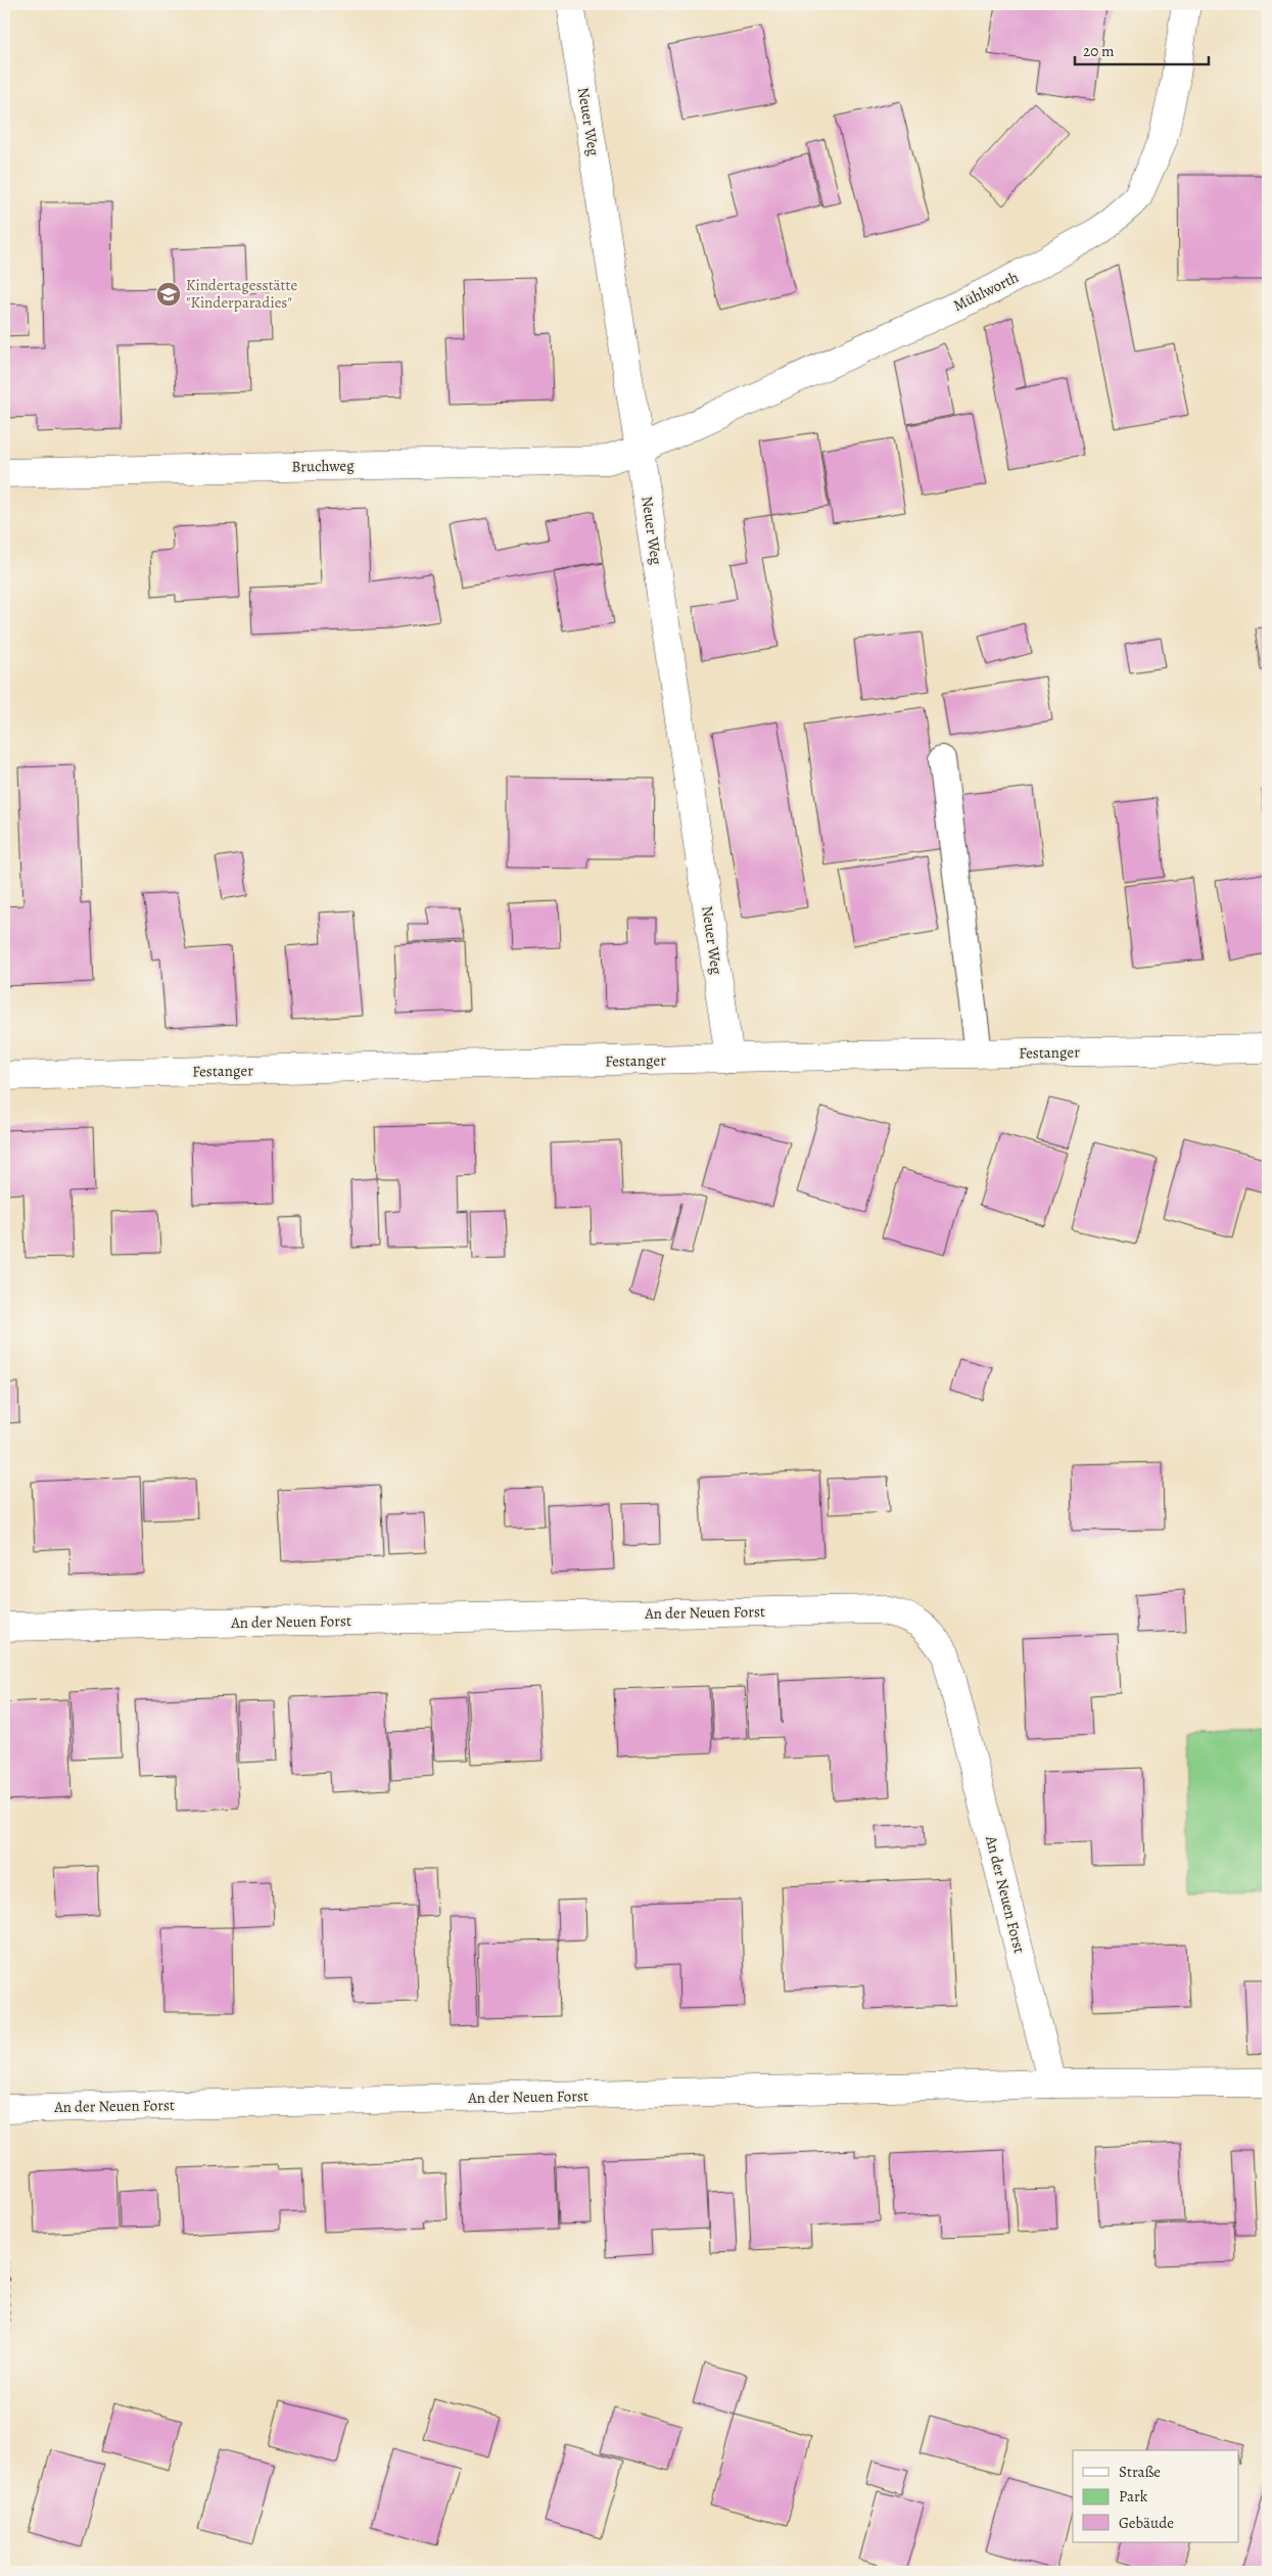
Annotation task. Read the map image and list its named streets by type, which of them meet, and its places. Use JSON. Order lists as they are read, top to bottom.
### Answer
{
  "streets": {
    "street": [
      "Neuer Weg",
      "Mühlworth",
      "Bruchweg",
      "Festanger",
      "An der Neuen Forst"
    ]
  },
  "crossings": [
    ["Neuer Weg", "Mühlworth"],
    ["Neuer Weg", "Bruchweg"],
    ["Neuer Weg", "Festanger"],
    ["Mühlworth", "Bruchweg"]
  ],
  "places": {
    "school or university": ["Kindertagesstätte \"Kinderparadies\""]
  },
  "legend": ["Straße", "Park", "Gebäude"],
  "scale_bar": "20 m"
}
